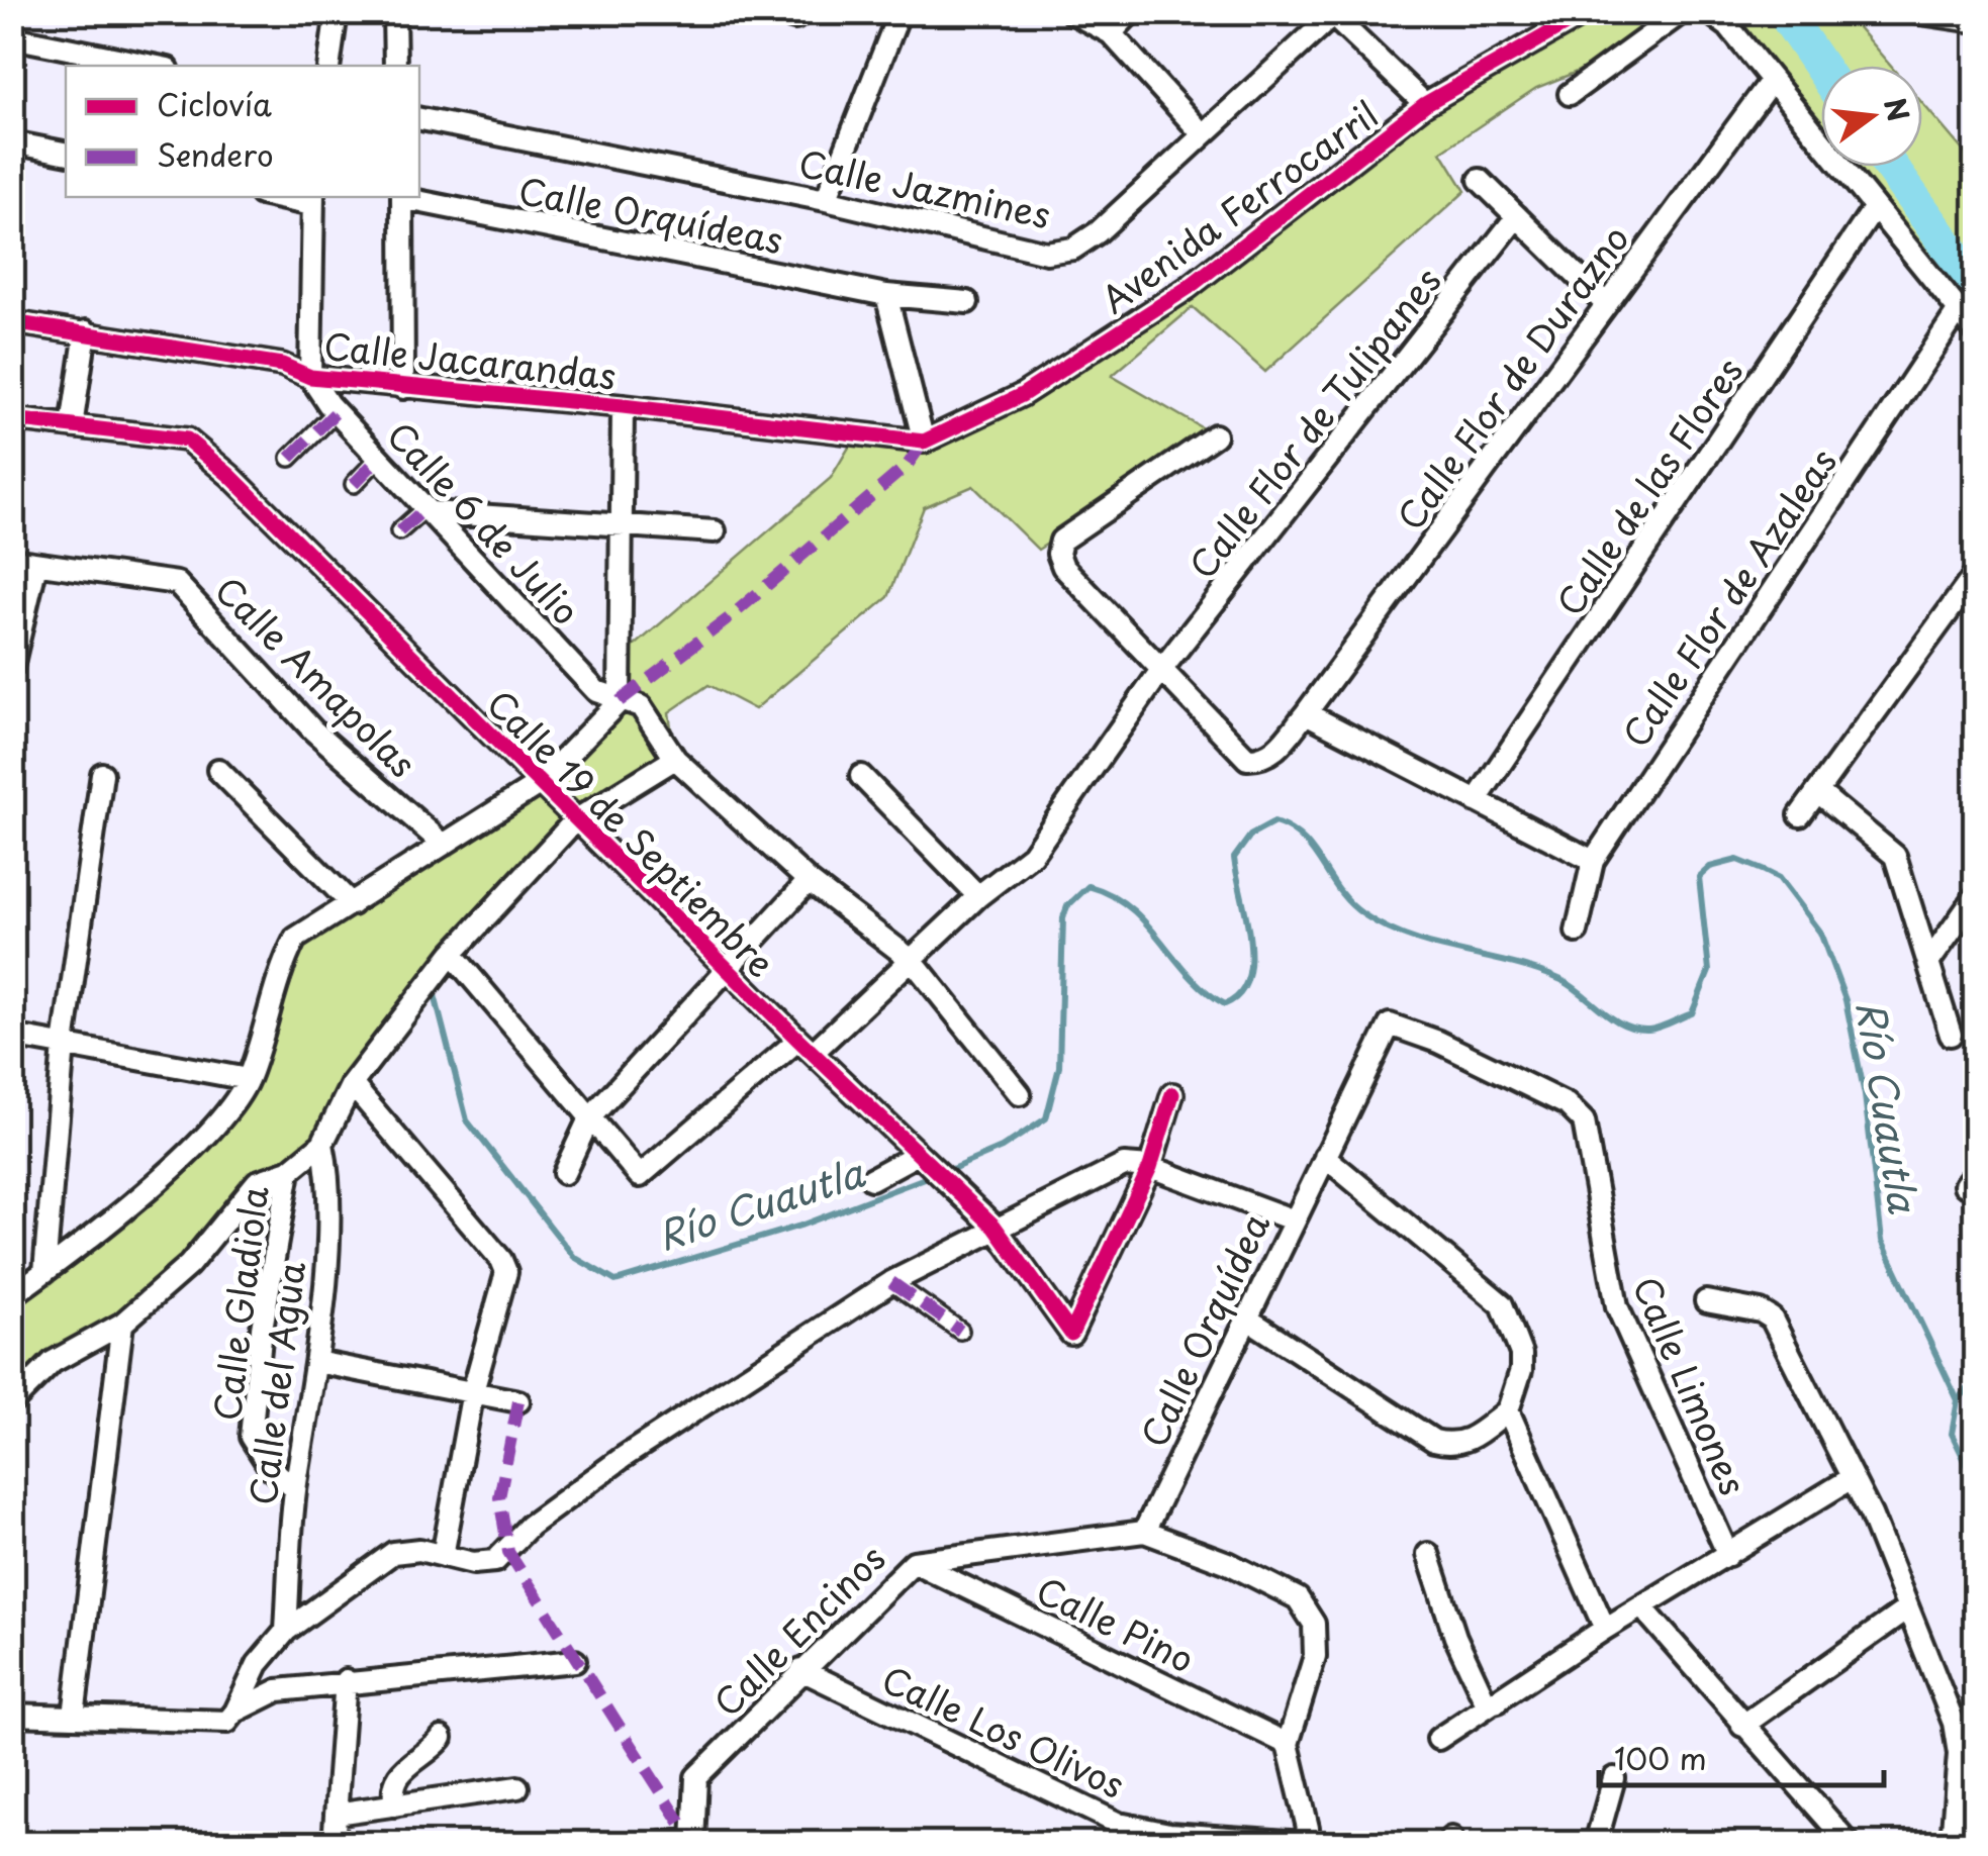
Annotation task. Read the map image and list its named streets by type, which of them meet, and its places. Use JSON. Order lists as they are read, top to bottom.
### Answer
{
  "streets": {
    "street": [
      "Calle Jazmines",
      "Avenida Ferrocarril",
      "Calle Orquídeas",
      "Calle Jacarandas",
      "Calle Flor de Durazno",
      "Calle Flor de Tulipanes",
      "Calle de las Flores",
      "Calle 6 de Julio",
      "Calle Flor de Azaleas",
      "Calle Amapolas",
      "Calle 19 de Septiembre",
      "Calle Gladiola",
      "Calle Orquídea",
      "Calle del Agua",
      "Calle Limones",
      "Calle Pino",
      "Calle Encinos",
      "Calle Los Olivos"
    ]
  },
  "crossings": [
    ["Avenida Ferrocarril", "Calle Jacarandas"],
    ["Calle Jacarandas", "Calle 6 de Julio"],
    ["Calle Flor de Durazno", "Calle Flor de Tulipanes"],
    ["Calle Flor de Tulipanes", "Calle 6 de Julio"],
    ["Calle Flor de Tulipanes", "Calle 19 de Septiembre"],
    ["Calle Gladiola", "Calle del Agua"],
    ["Calle Orquídea", "Calle Limones"],
    ["Calle Orquídea", "Calle Encinos"],
    ["Calle Pino", "Calle Encinos"],
    ["Calle Encinos", "Calle Los Olivos"]
  ],
  "water": ["Río Cuautla"],
  "legend": ["Ciclovía", "Sendero"],
  "scale_bar": "100 m",
  "north": "right"
}
